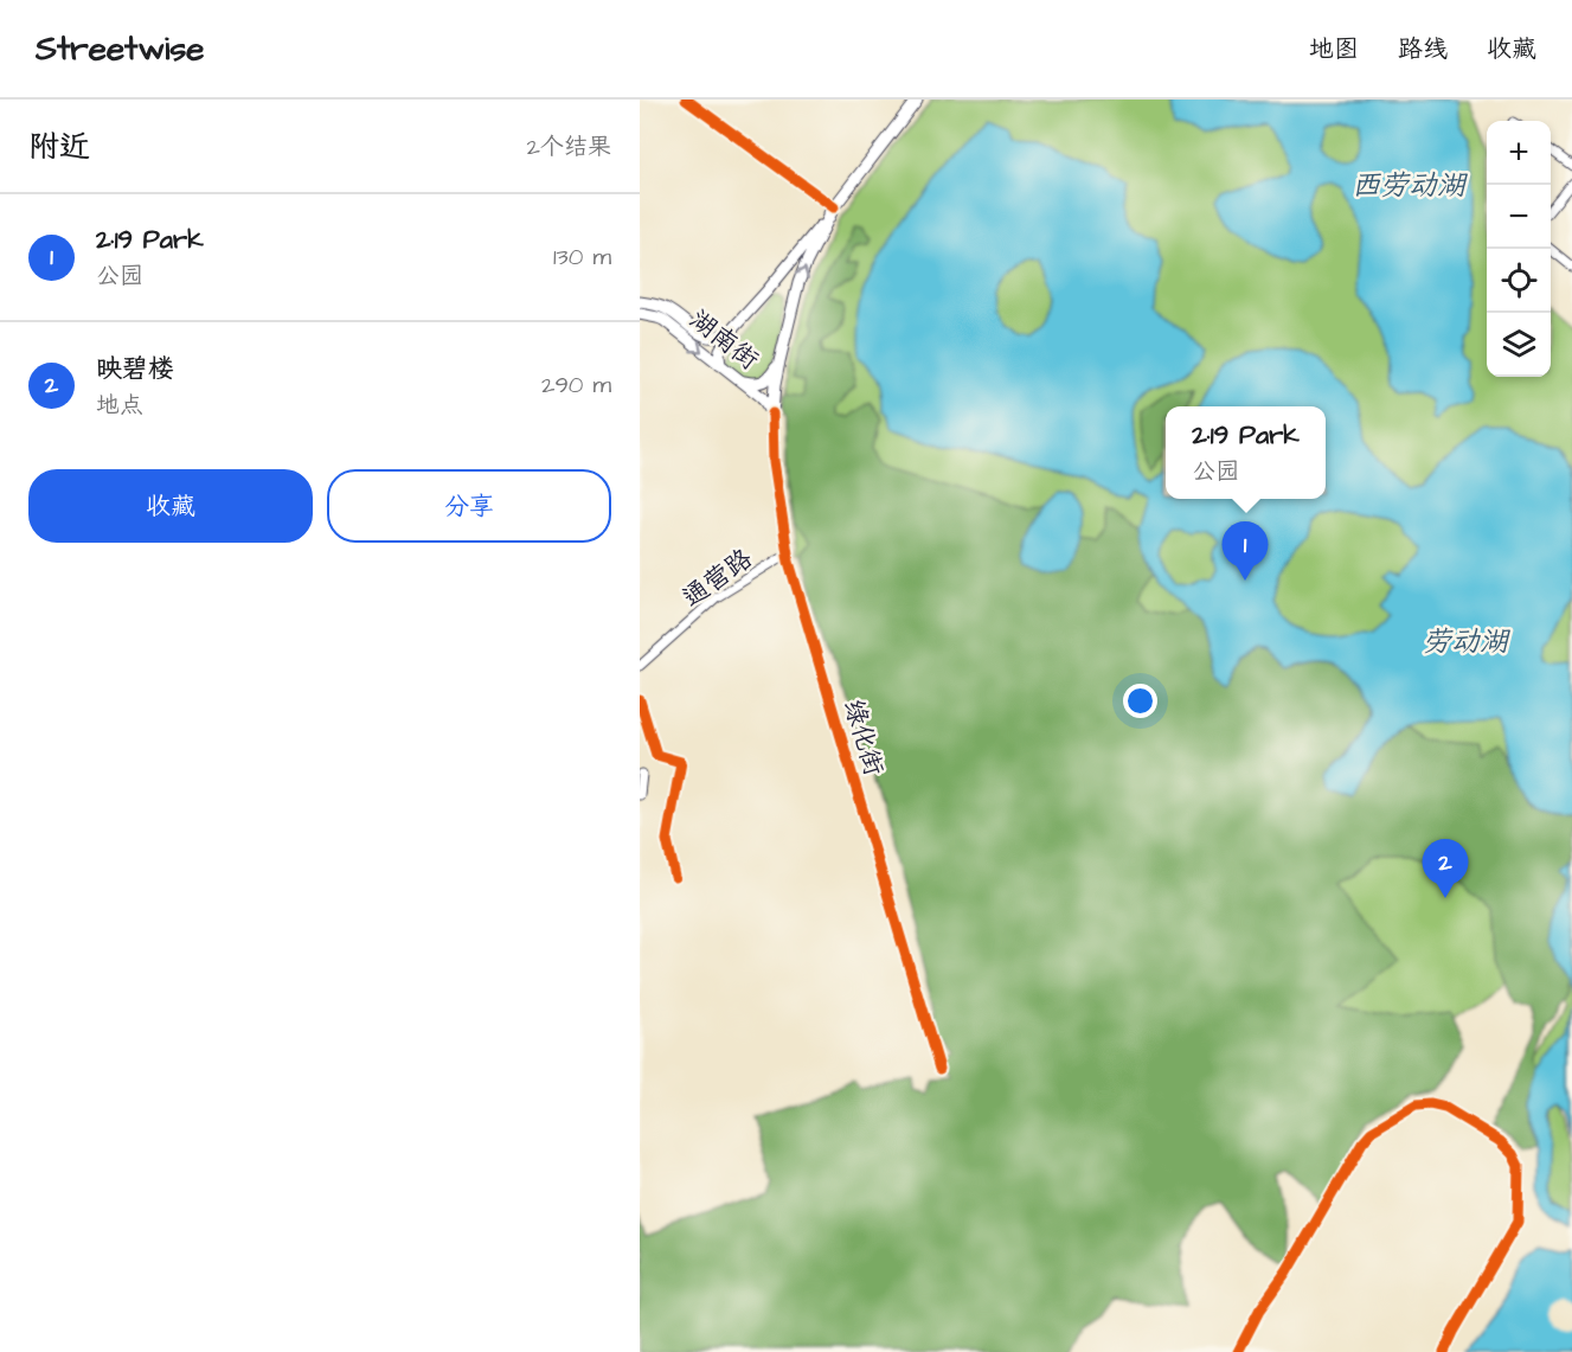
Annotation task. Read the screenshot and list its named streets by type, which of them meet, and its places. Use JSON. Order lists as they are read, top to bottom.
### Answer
{
  "streets": {
    "main road": ["湖南街", "绿化街"],
    "street": ["通营路"]
  },
  "crossings": [
    ["湖南街", "绿化街"],
    ["通营路", "绿化街"]
  ],
  "water": ["西劳动湖", "劳动湖"],
  "page": {
    "header": "Streetwise",
    "nav": ["地图", "路线", "收藏"],
    "heading": ["附近", "2个结果"],
    "map_buttons": ["+", "−"],
    "list": [
      {
        "mark": "1",
        "name": "2·19 Park",
        "note": "公园",
        "value": "130 m"
      },
      {
        "mark": "2",
        "name": "映碧楼",
        "note": "地点",
        "value": "290 m"
      }
    ],
    "popup": ["2·19 Park", "公园"],
    "buttons": ["收藏", "分享"],
    "pins": ["1", "2"]
  }
}
